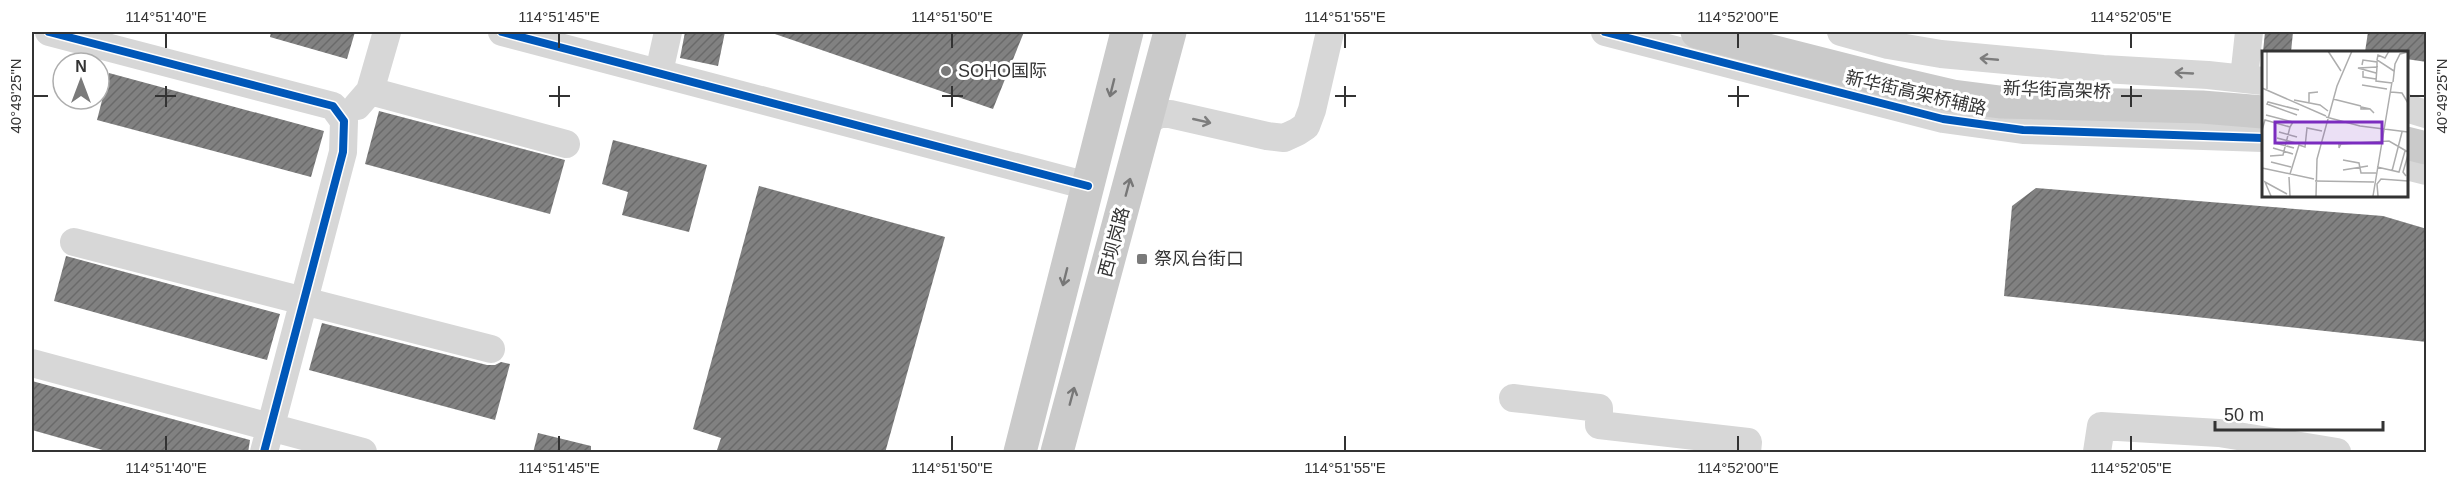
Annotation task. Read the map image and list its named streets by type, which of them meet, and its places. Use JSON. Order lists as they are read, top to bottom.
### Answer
{
  "streets": {
    "main road": ["新华街高架桥", "西坝岗路"],
    "street": ["新华街高架桥辅路"]
  },
  "places": {
    "other": ["SOHO国际"],
    "transit": ["祭风台街口"]
  },
  "scale_bar": "50 m",
  "north": "top",
  "coordinates": [
    "114°51'40\"E",
    "114°51'45\"E",
    "114°51'50\"E",
    "114°51'55\"E",
    "114°52'00\"E",
    "114°52'05\"E",
    "40°49'25\"N"
  ]
}
